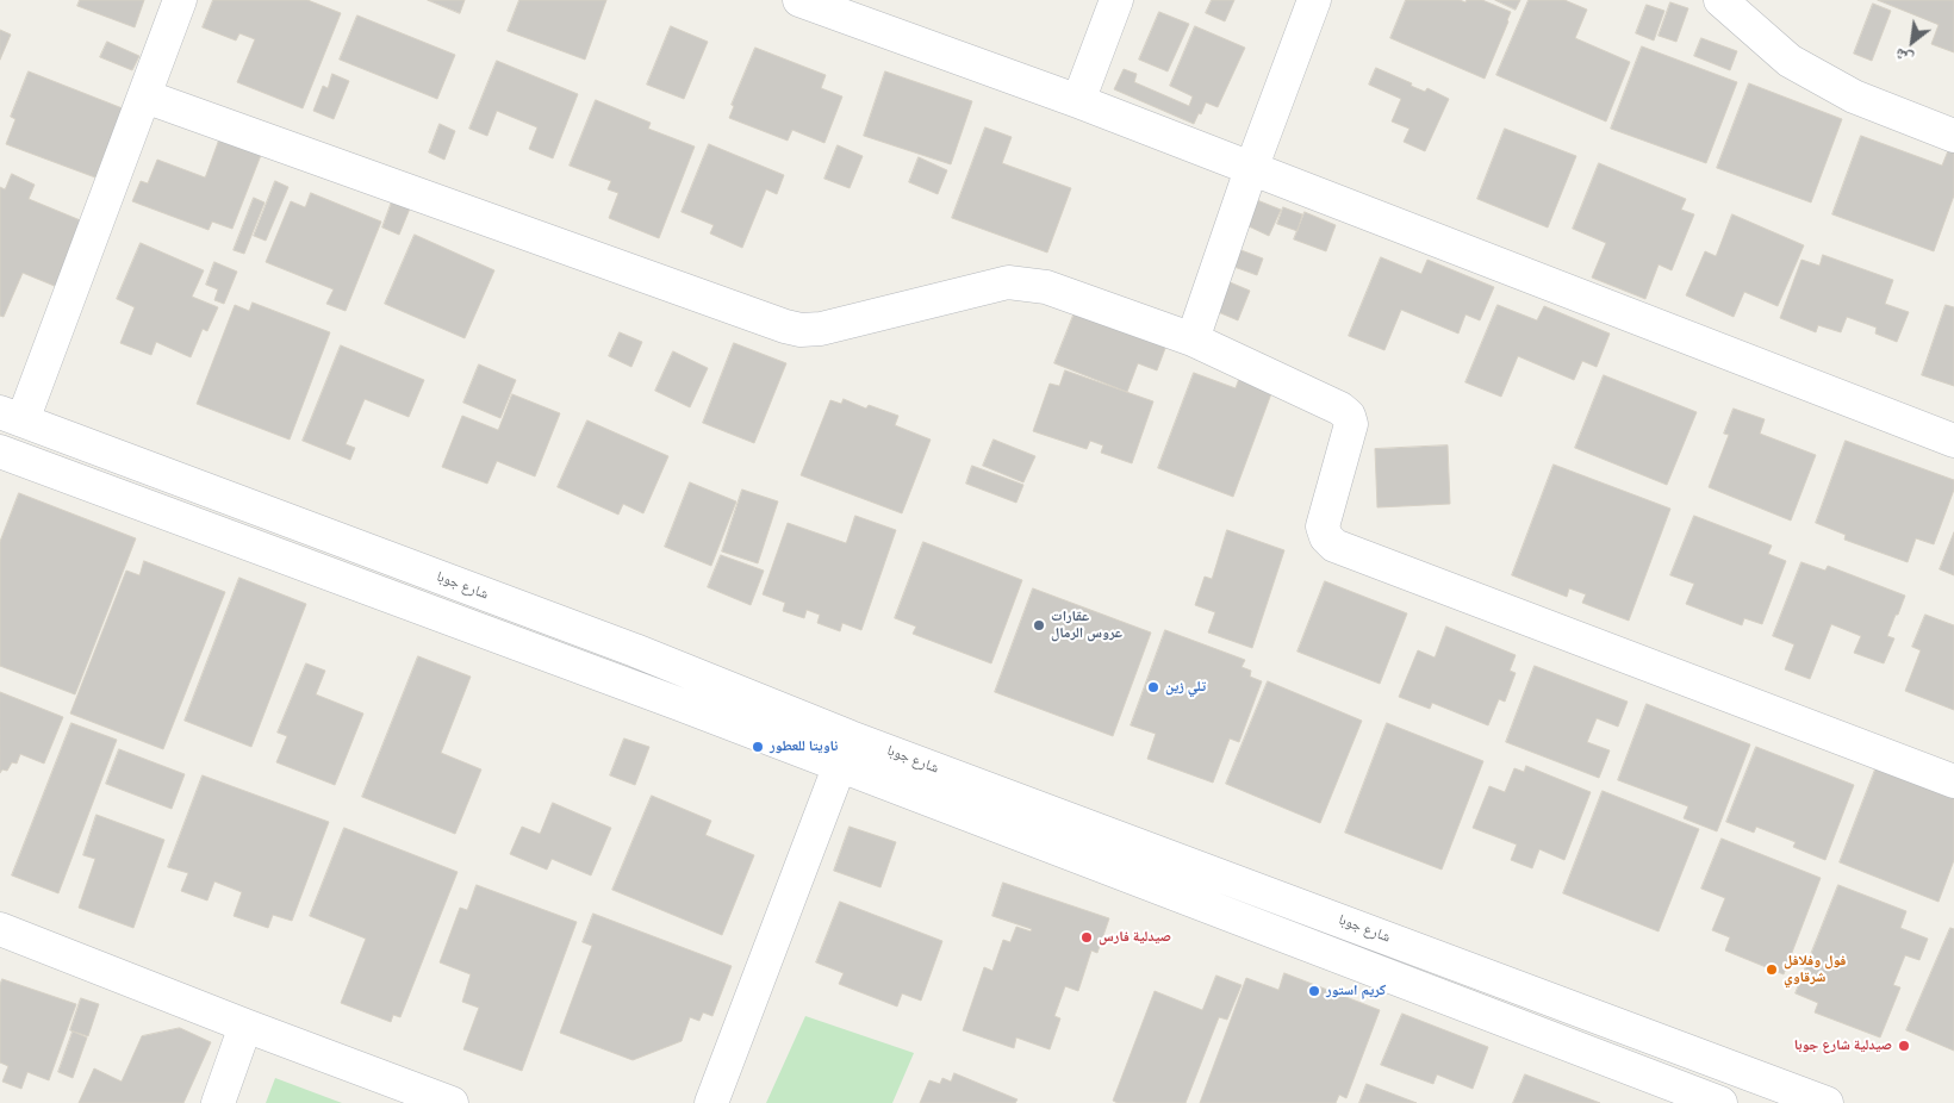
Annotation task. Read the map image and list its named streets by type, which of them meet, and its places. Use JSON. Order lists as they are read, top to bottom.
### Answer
{
  "streets": {
    "street": ["شارع جوبا"]
  },
  "places": [
    "عقارات عروس الرمال",
    "تلي زين",
    "ناويتا للعطور",
    "صيدلية فارس",
    "فول وفلافل شرقاوي",
    "كريم استور",
    "صيدلية شارع جوبا"
  ],
  "north": "bottom left"
}
